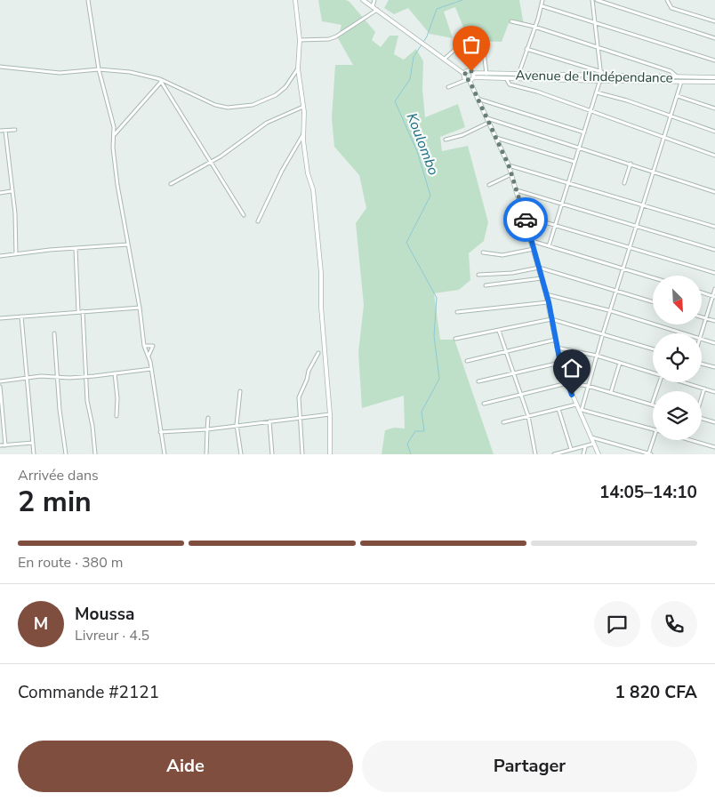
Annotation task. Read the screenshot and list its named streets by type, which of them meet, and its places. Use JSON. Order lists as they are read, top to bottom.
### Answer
{
  "streets": {
    "street": ["Avenue de l'Indépendance"]
  },
  "water": ["Koulombo"],
  "north": "bottom right",
  "page": {
    "heading": ["2 min", "Arrivée dans", "14:05–14:10"],
    "panel": [
      "Moussa",
      "Livreur · 4.5",
      "Commande #2121",
      "1 820 CFA"
    ],
    "bar": "En route · 380 m",
    "round": "M",
    "buttons": ["Aide", "Partager"]
  }
}
